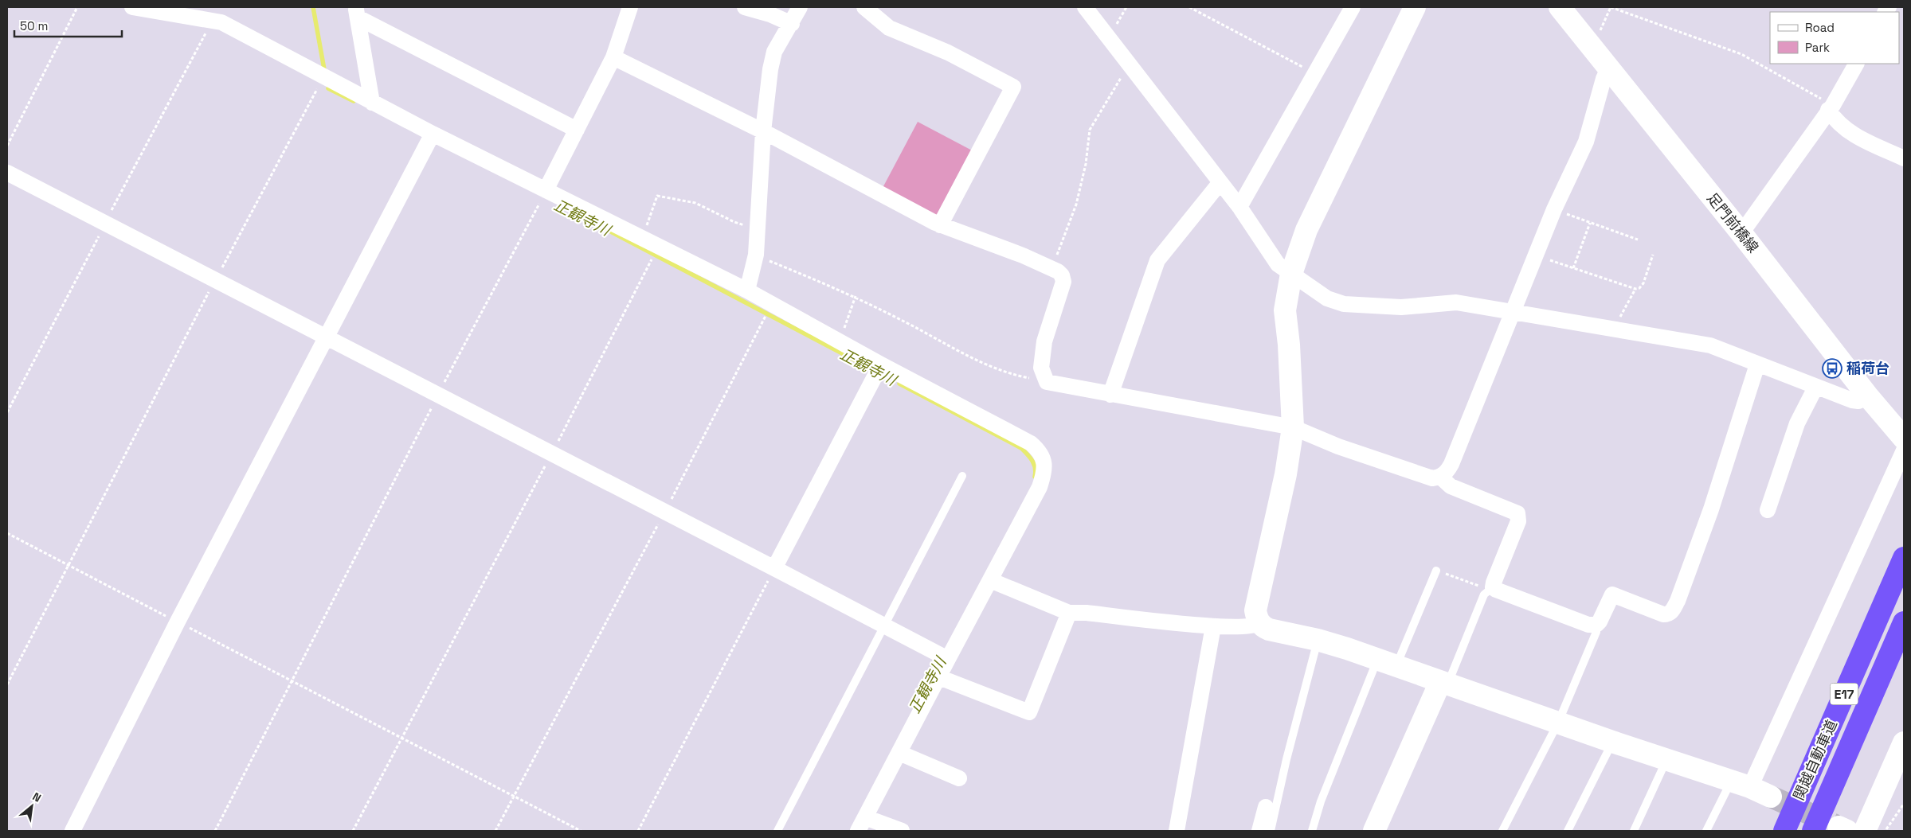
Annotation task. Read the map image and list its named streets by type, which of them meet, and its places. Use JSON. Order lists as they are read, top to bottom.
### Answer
{
  "streets": {
    "highway": ["E17", "関越自動車道"],
    "street": ["足門前橋線"]
  },
  "water": ["正観寺川"],
  "places": {
    "bus stop": ["稲荷台"]
  },
  "legend": ["Road", "Park"],
  "scale_bar": "50 m",
  "north": "top right"
}
